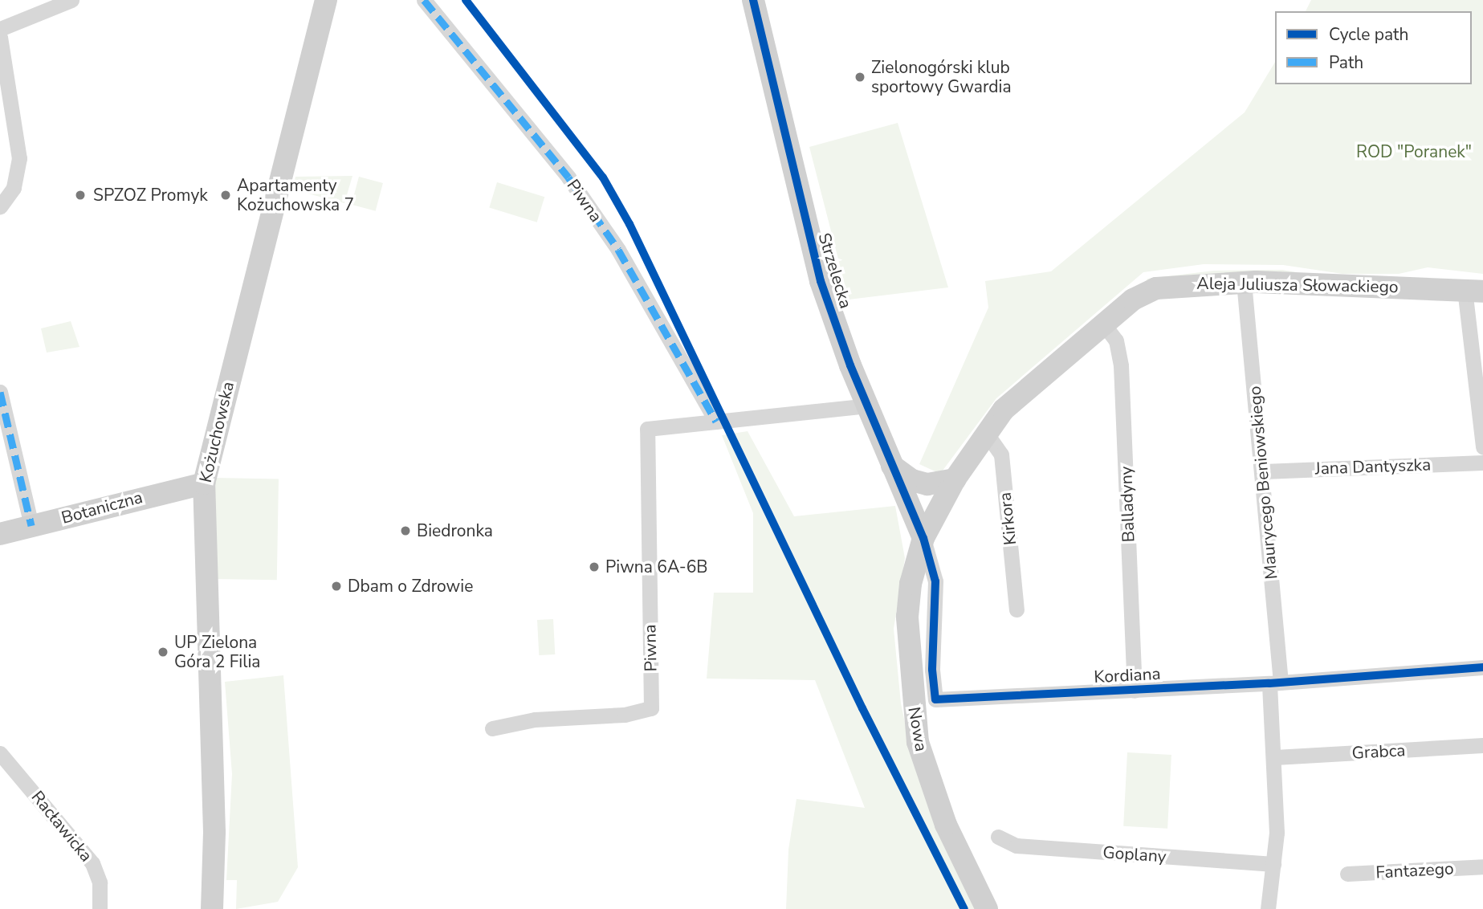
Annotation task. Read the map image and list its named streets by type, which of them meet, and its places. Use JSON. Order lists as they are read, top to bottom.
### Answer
{
  "streets": {
    "street": [
      "Piwna",
      "Strzelecka",
      "Aleja Juliusza Słowackiego",
      "Kożuchowska",
      "Jana Dantyszka",
      "Maurycego Beniowskiego",
      "Balladyny",
      "Botaniczna",
      "Kirkora",
      "Kordiana",
      "Nowa",
      "Grabca",
      "Racławicka",
      "Goplany",
      "Fantazego"
    ]
  },
  "crossings": [
    ["Piwna", "Strzelecka"],
    ["Strzelecka", "Aleja Juliusza Słowackiego"],
    ["Strzelecka", "Kordiana"],
    ["Strzelecka", "Nowa"],
    ["Aleja Juliusza Słowackiego", "Maurycego Beniowskiego"],
    ["Aleja Juliusza Słowackiego", "Balladyny"],
    ["Aleja Juliusza Słowackiego", "Kirkora"],
    ["Aleja Juliusza Słowackiego", "Kordiana"],
    ["Aleja Juliusza Słowackiego", "Nowa"],
    ["Kożuchowska", "Botaniczna"],
    ["Jana Dantyszka", "Maurycego Beniowskiego"],
    ["Maurycego Beniowskiego", "Kordiana"],
    ["Maurycego Beniowskiego", "Grabca"],
    ["Maurycego Beniowskiego", "Goplany"],
    ["Balladyny", "Kordiana"],
    ["Kordiana", "Nowa"]
  ],
  "parks": ["ROD \"Poranek\""],
  "places": [
    "Zielonogórski klub sportowy Gwardia",
    "SPZOZ Promyk",
    "Apartamenty Kożuchowska 7",
    "Biedronka",
    "Piwna 6A-6B",
    "Dbam o Zdrowie",
    "UP Zielona Góra 2 Filia"
  ],
  "legend": ["Cycle path", "Path"]
}
